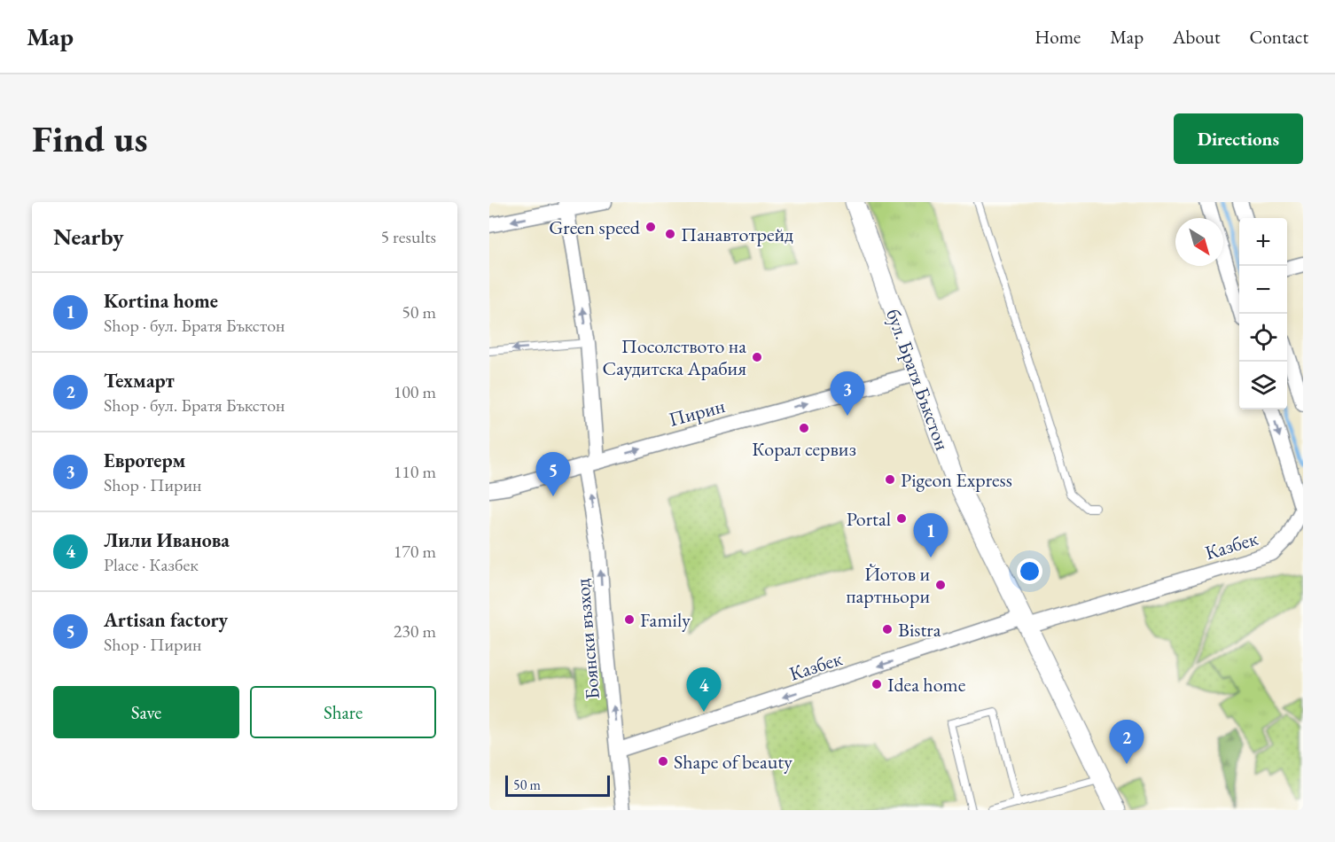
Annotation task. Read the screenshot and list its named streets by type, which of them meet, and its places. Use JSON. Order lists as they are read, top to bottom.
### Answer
{
  "streets": {
    "street": [
      "бул. Братя Бъкстон",
      "Пирин",
      "Казбек",
      "Боянски възход"
    ]
  },
  "crossings": [
    ["бул. Братя Бъкстон", "Пирин"],
    ["бул. Братя Бъкстон", "Казбек"],
    ["Пирин", "Боянски възход"],
    ["Казбек", "Боянски възход"]
  ],
  "one_way": ["Пирин", "Казбек", "Боянски възход"],
  "places": [
    "Green speed",
    "Панавтотрейд",
    "Посолството на Саудитска Арабия",
    "Корал сервиз",
    "Pigeon Express",
    "Portal",
    "Йотов и партньори",
    "Family",
    "Bistra",
    "Idea home",
    "Shape of beauty"
  ],
  "scale_bar": "50 m",
  "north": "bottom right",
  "page": {
    "header": "Map",
    "nav": [
      "Home",
      "Map",
      "About",
      "Contact"
    ],
    "buttons": [
      "Directions",
      ["Save", "Share"]
    ],
    "title": "Find us",
    "heading": ["Nearby", "5 results"],
    "map_buttons": ["+", "−"],
    "list": [
      {
        "mark": "1",
        "name": "Kortina home",
        "note": "Shop · бул. Братя Бъкстон",
        "value": "50 m"
      },
      {
        "mark": "2",
        "name": "Техмарт",
        "note": "Shop · бул. Братя Бъкстон",
        "value": "100 m"
      },
      {
        "mark": "3",
        "name": "Евротерм",
        "note": "Shop · Пирин",
        "value": "110 m"
      },
      {
        "mark": "4",
        "name": "Лили Иванова",
        "note": "Place · Казбек",
        "value": "170 m"
      },
      {
        "mark": "5",
        "name": "Artisan factory",
        "note": "Shop · Пирин",
        "value": "230 m"
      }
    ],
    "pins": [
      "3",
      "5",
      "1",
      "4",
      "2"
    ],
    "scale": "50 m"
  }
}
